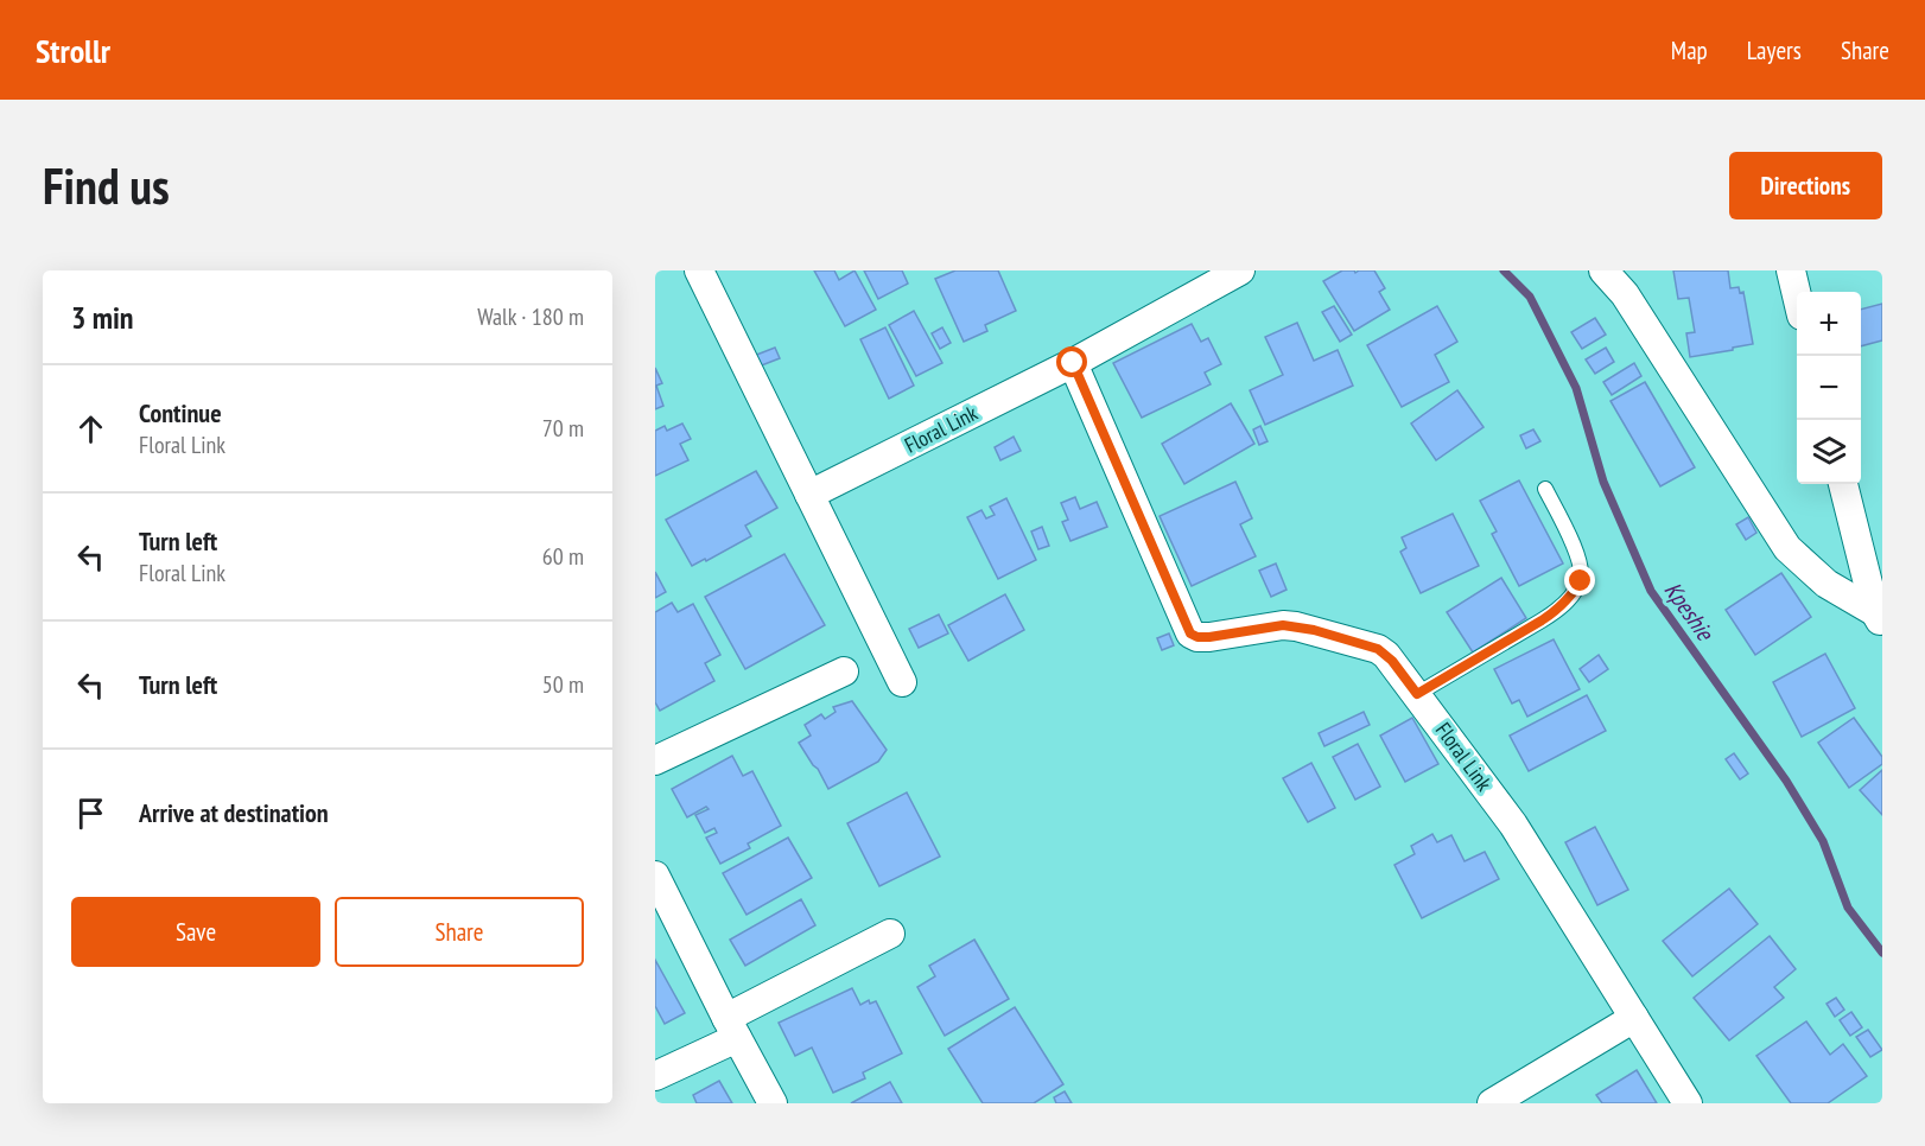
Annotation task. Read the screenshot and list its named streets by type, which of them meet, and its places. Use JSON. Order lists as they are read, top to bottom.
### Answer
{
  "streets": {
    "street": ["Floral Link"]
  },
  "water": ["Kpeshie"],
  "page": {
    "header": "Strollr",
    "nav": ["Map", "Layers", "Share"],
    "buttons": [
      "Directions",
      ["Save", "Share"]
    ],
    "title": "Find us",
    "heading": ["3 min", "Walk · 180 m"],
    "map_buttons": ["+", "−"],
    "list": [
      ["Continue", "Floral Link", "70 m"],
      ["Turn left", "Floral Link", "60 m"],
      ["Turn left", "50 m"],
      "Arrive at destination"
    ]
  }
}
